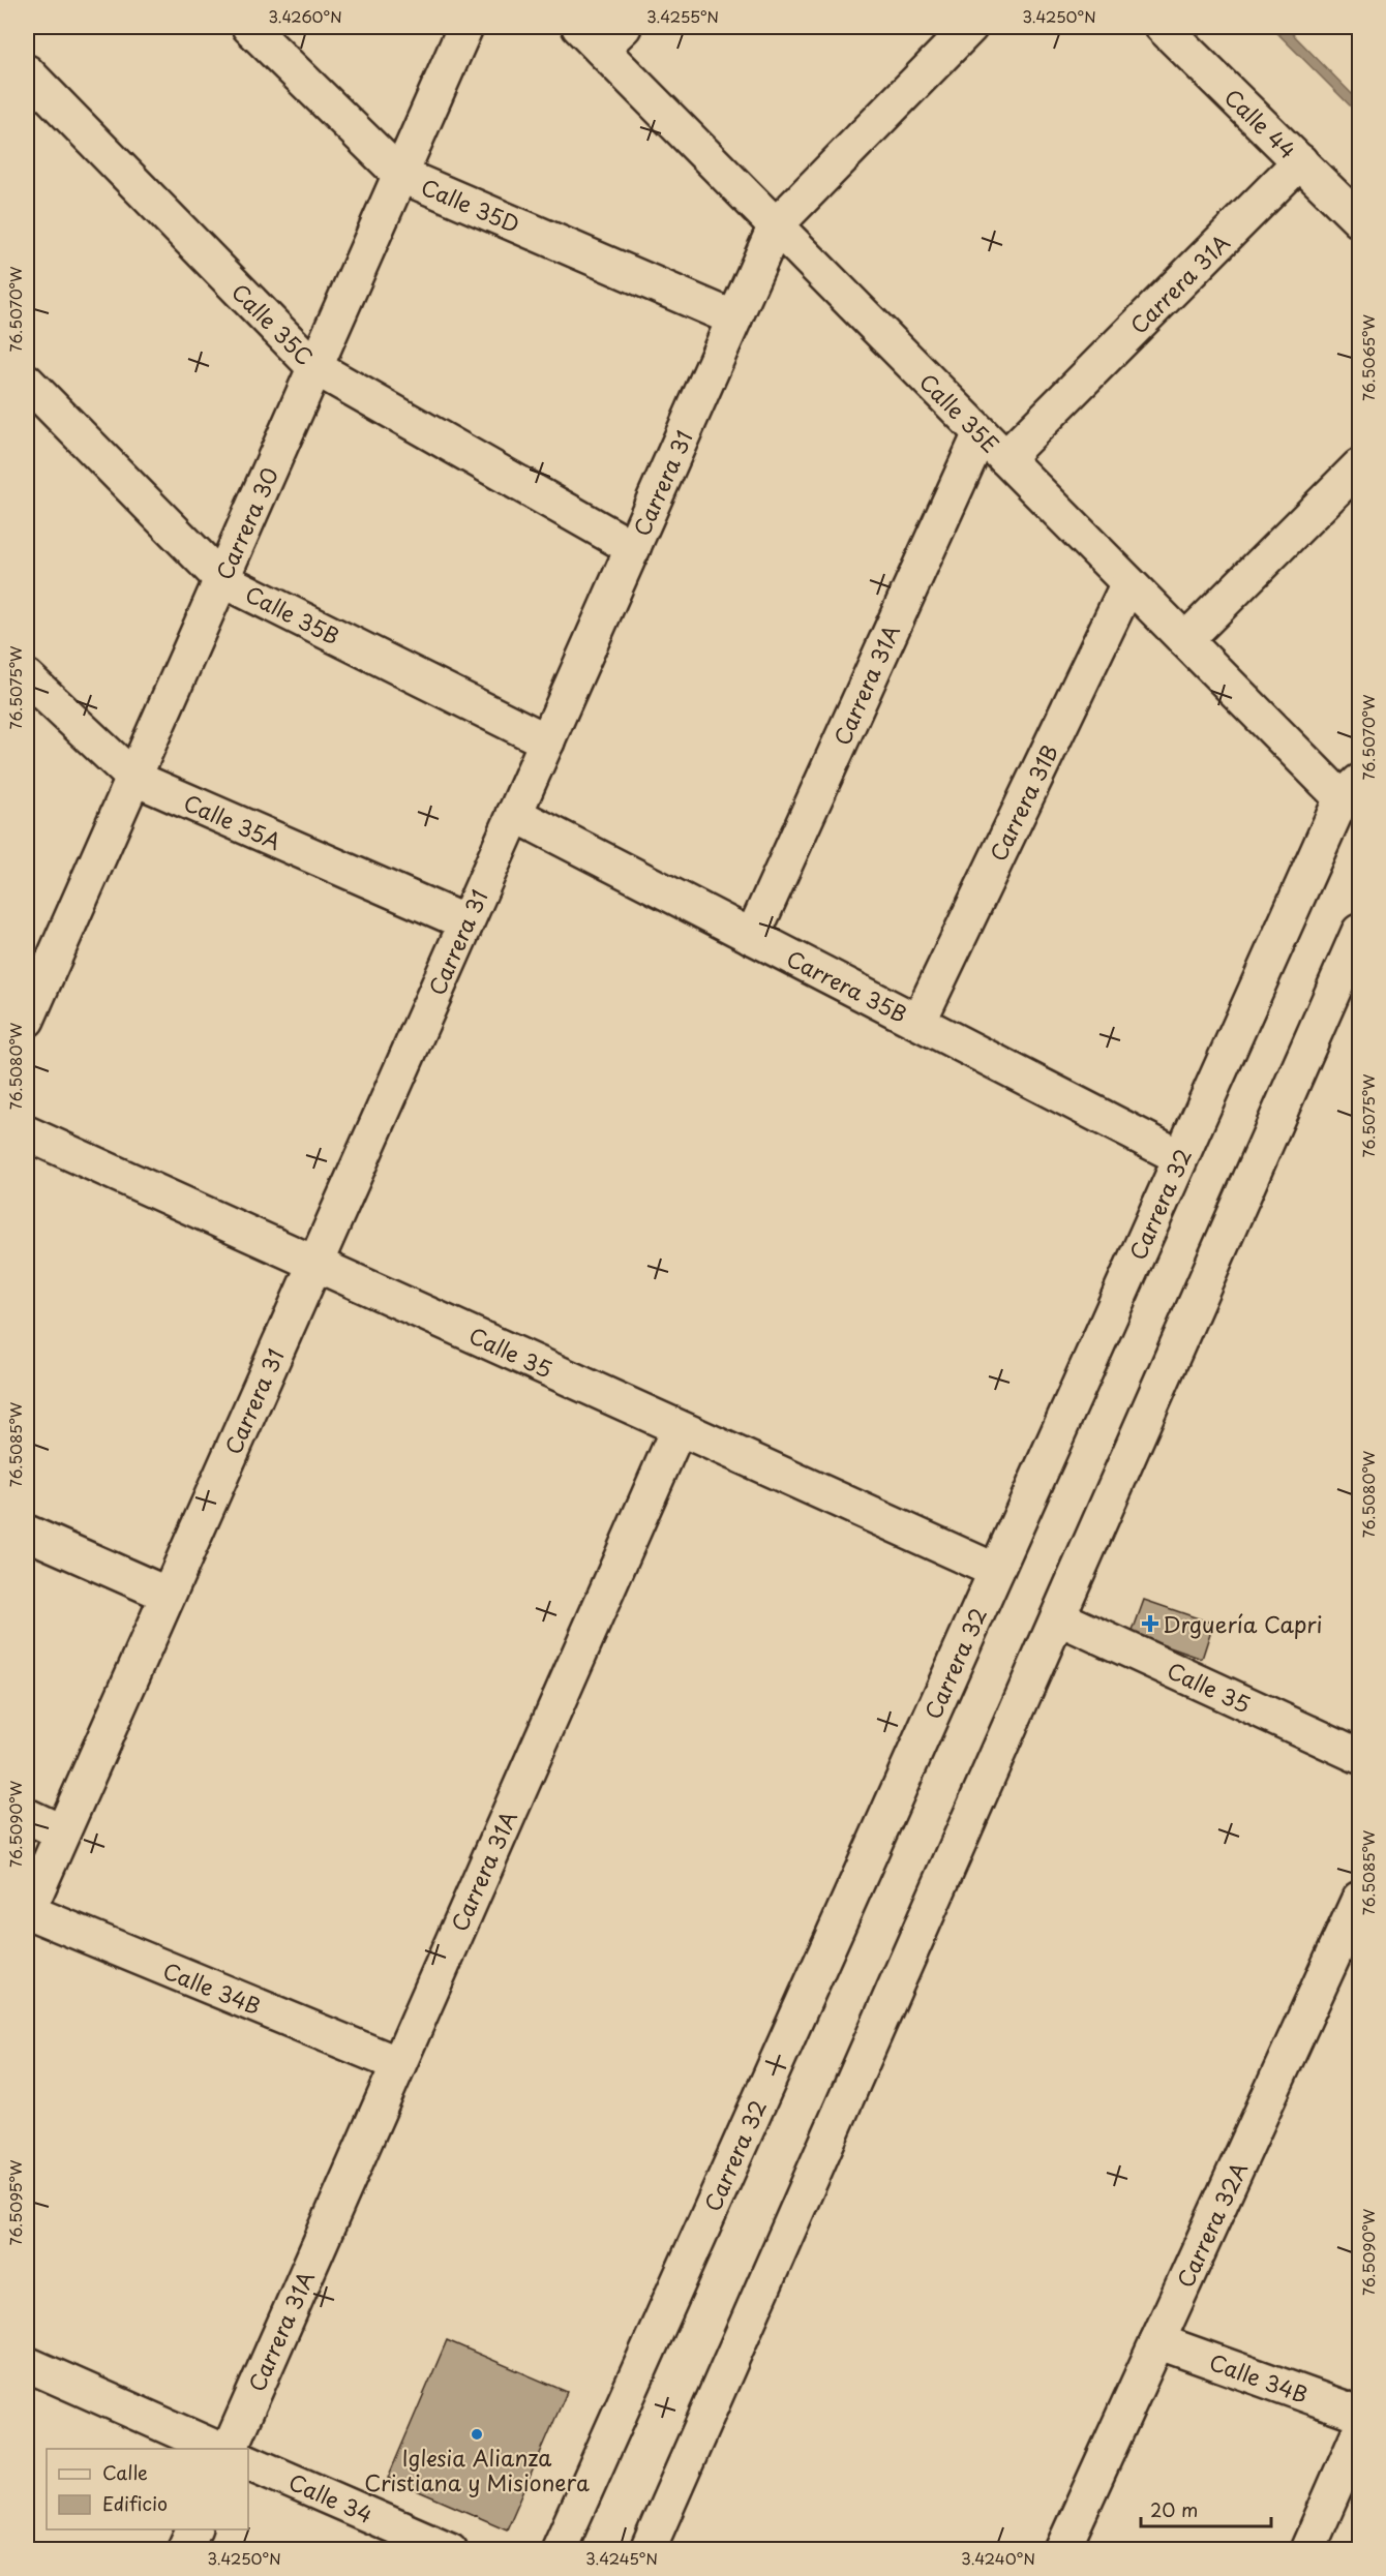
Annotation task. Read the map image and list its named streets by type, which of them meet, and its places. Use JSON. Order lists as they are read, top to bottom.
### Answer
{
  "streets": {
    "street": [
      "Calle 44",
      "Calle 35D",
      "Carrera 31A",
      "Calle 35C",
      "Calle 35E",
      "Carrera 31",
      "Carrera 30",
      "Calle 35B",
      "Carrera 31B",
      "Calle 35A",
      "Carrera 35B",
      "Carrera 32",
      "Calle 35",
      "Calle 34B",
      "Carrera 32A",
      "Calle 34"
    ]
  },
  "crossings": [
    ["Calle 44", "Carrera 31A"],
    ["Calle 35D", "Carrera 31"],
    ["Calle 35D", "Carrera 30"],
    ["Carrera 31A", "Calle 35E"],
    ["Carrera 31A", "Carrera 35B"],
    ["Carrera 31A", "Calle 35"],
    ["Carrera 31A", "Calle 34B"],
    ["Calle 35C", "Carrera 31"],
    ["Calle 35C", "Carrera 30"],
    ["Calle 35E", "Carrera 31"],
    ["Calle 35E", "Carrera 31B"],
    ["Calle 35E", "Carrera 32"],
    ["Carrera 31", "Calle 35B"],
    ["Carrera 31", "Calle 35A"],
    ["Carrera 31", "Carrera 35B"],
    ["Carrera 31", "Calle 35"],
    ["Carrera 31", "Calle 34B"],
    ["Carrera 30", "Calle 35B"],
    ["Carrera 30", "Calle 35A"],
    ["Carrera 31B", "Carrera 35B"],
    ["Carrera 35B", "Carrera 32"],
    ["Carrera 32", "Calle 35"],
    ["Calle 34B", "Carrera 32A"]
  ],
  "places": {
    "health": ["Drguería Capri"],
    "other": ["Iglesia Alianza Cristiana y Misionera"]
  },
  "legend": ["Calle", "Edificio"],
  "scale_bar": "20 m",
  "coordinates": [
    "3.4260°N",
    "3.4255°N",
    "3.4250°N",
    "76.5070°W",
    "76.5065°W",
    "76.5075°W",
    "76.5080°W",
    "76.5085°W",
    "76.5090°W",
    "76.5095°W",
    "3.4245°N",
    "3.4240°N"
  ]
}
